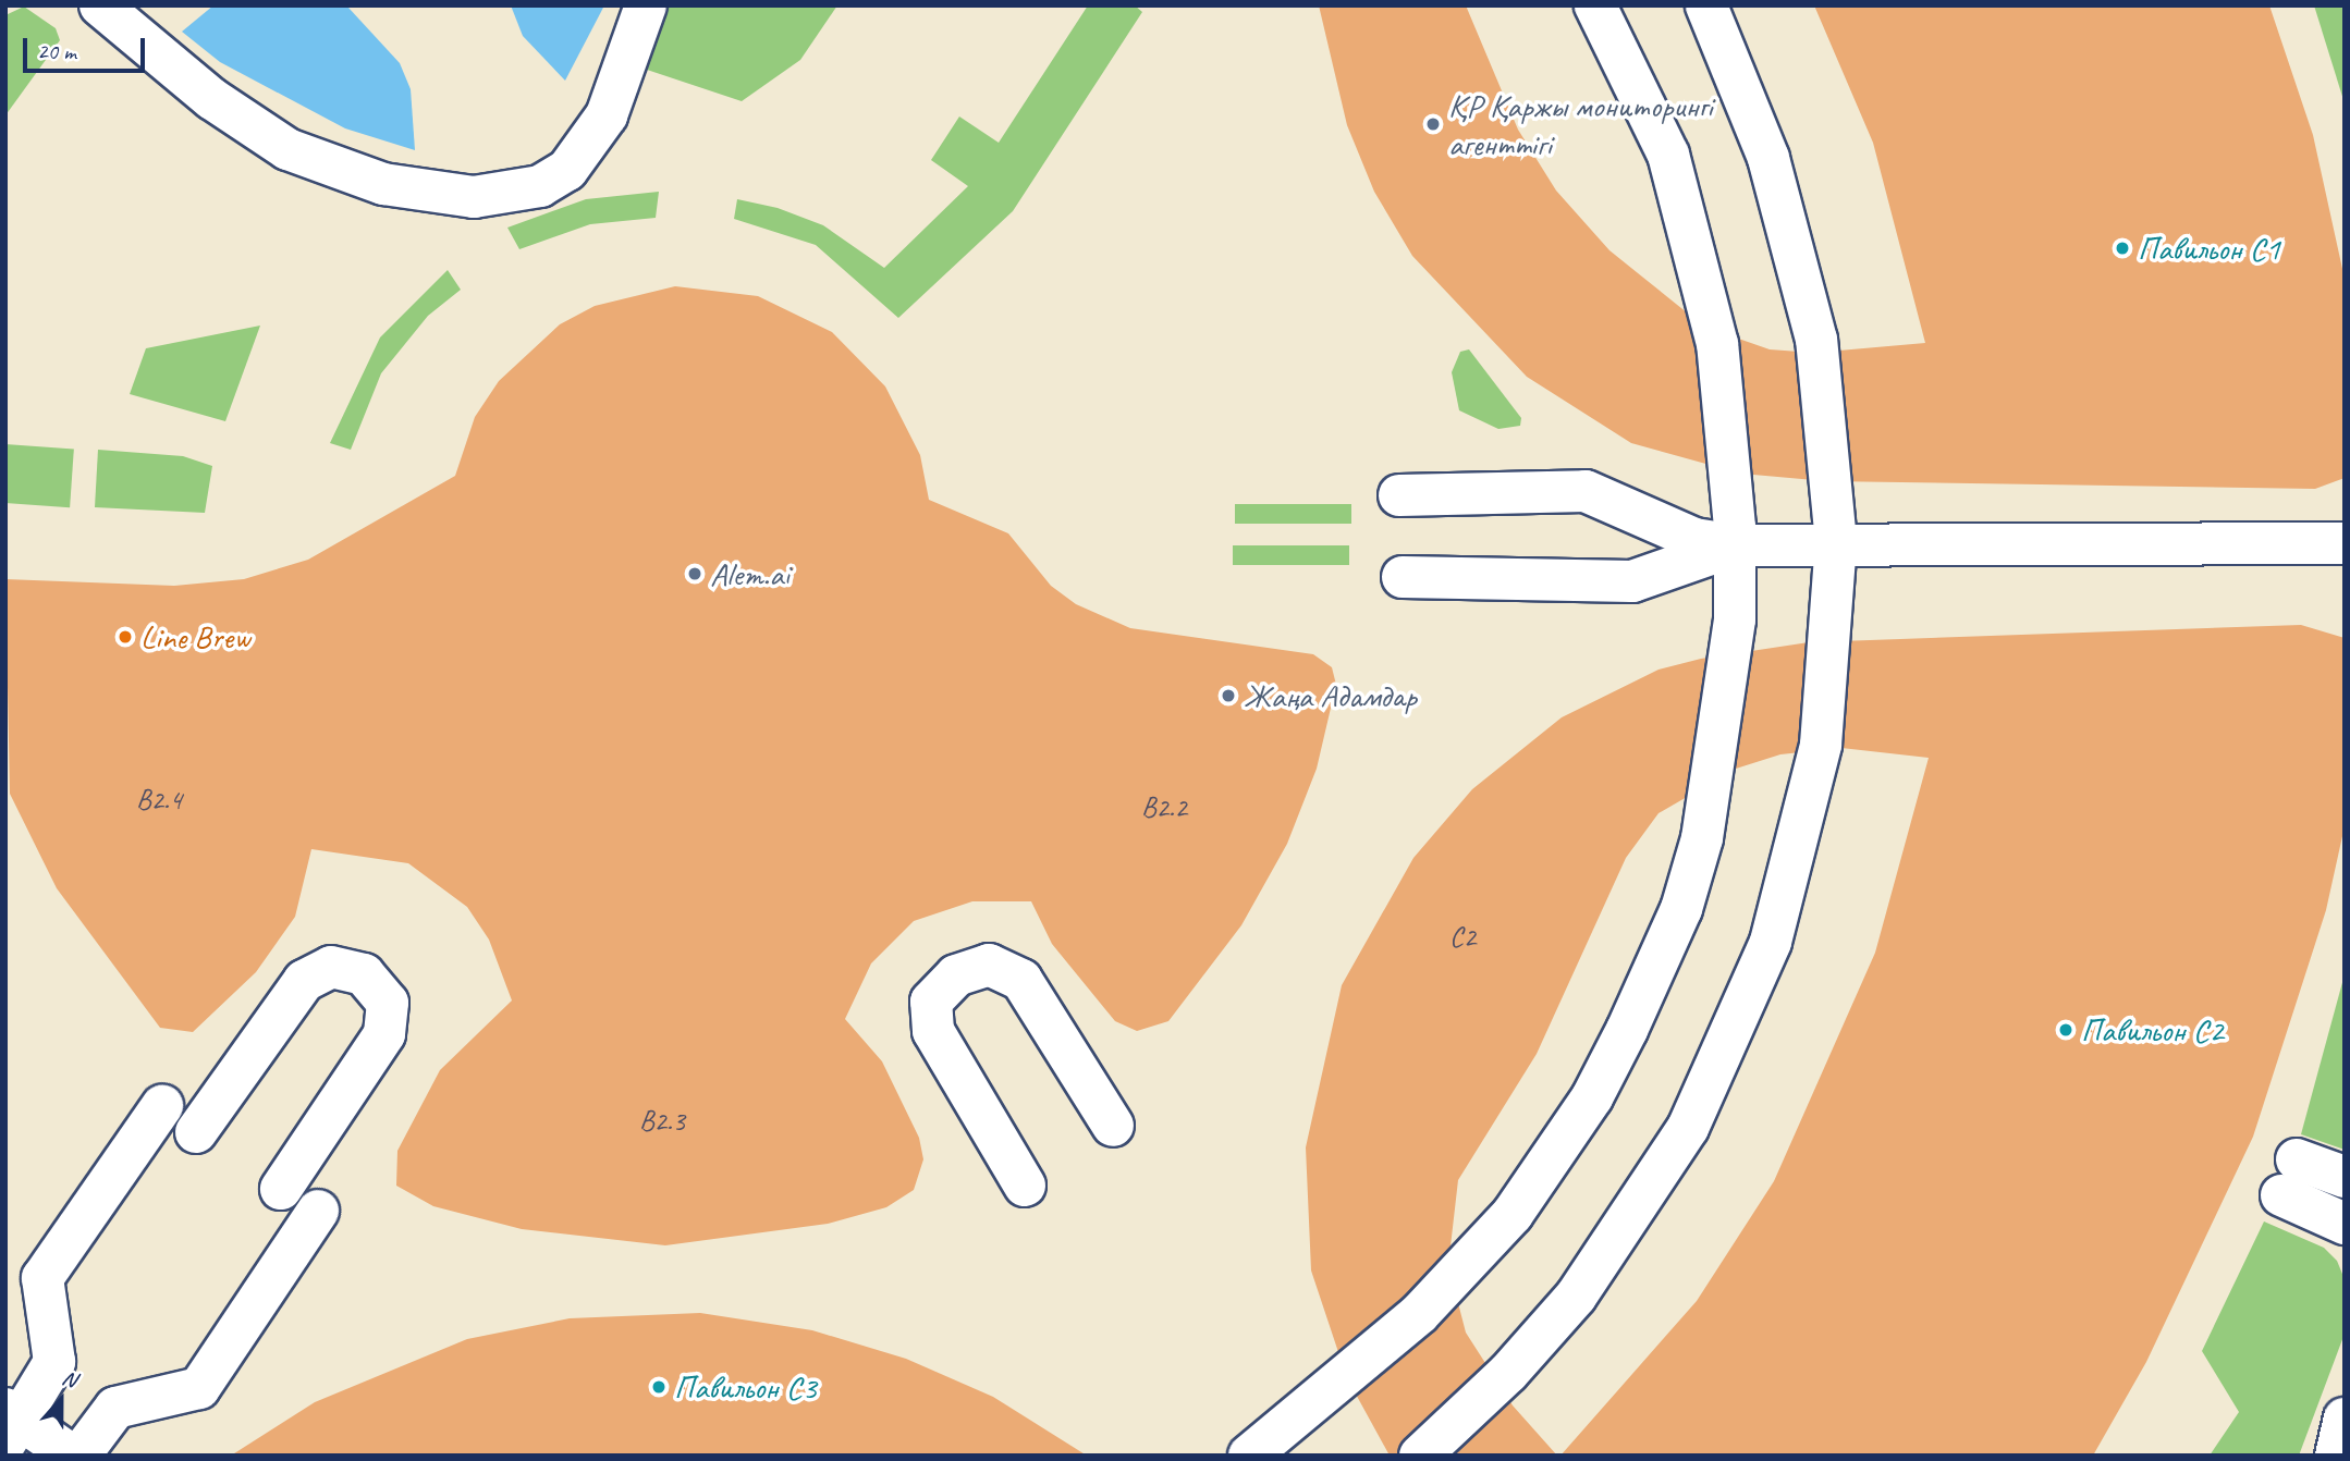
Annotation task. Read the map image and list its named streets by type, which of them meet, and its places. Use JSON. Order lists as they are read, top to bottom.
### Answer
{
  "places": [
    "ҚР Қаржы мониторингі агенттігі",
    "Павильон С1",
    "Alem.ai",
    "Line Brew",
    "Жаңа Адамдар",
    "Павильон С2",
    "Павильон С3"
  ],
  "house_numbers": [
    "В2.4",
    "В2.2",
    "С2",
    "В2.3"
  ],
  "scale_bar": "20 m",
  "north": "top"
}
